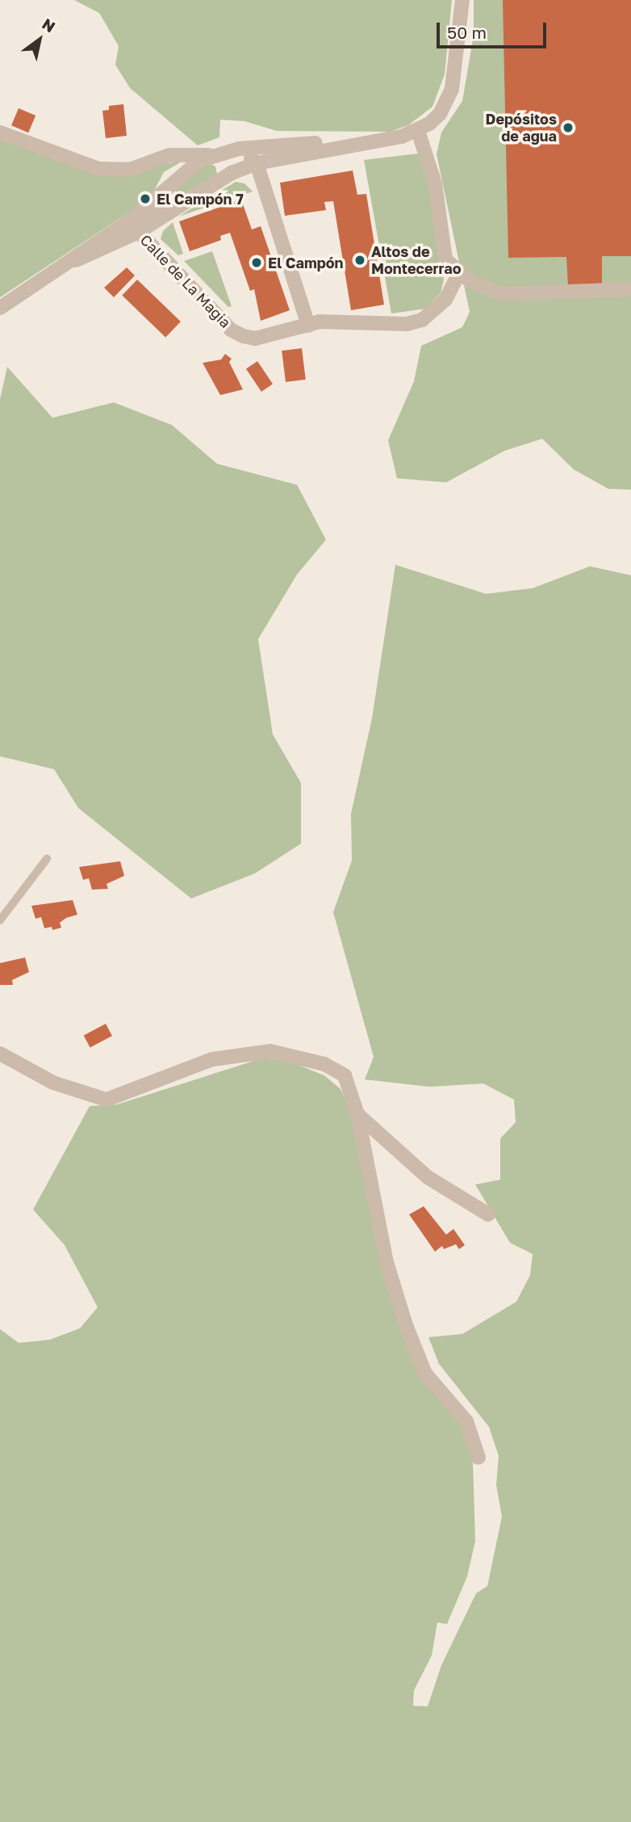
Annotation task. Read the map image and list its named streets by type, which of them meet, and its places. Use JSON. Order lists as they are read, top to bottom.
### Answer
{
  "streets": {
    "street": ["Calle de La Magia"]
  },
  "places": [
    "Depósitos de agua",
    "El Campón 7",
    "Altos de Montecerrao",
    "El Campón"
  ],
  "scale_bar": "50 m",
  "north": "top right"
}
